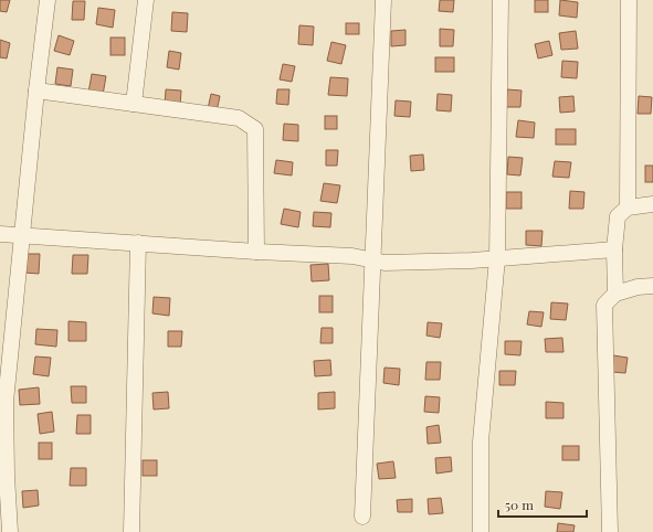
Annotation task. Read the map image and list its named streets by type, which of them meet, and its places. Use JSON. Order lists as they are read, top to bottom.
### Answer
{
  "scale_bar": "50 m"
}
